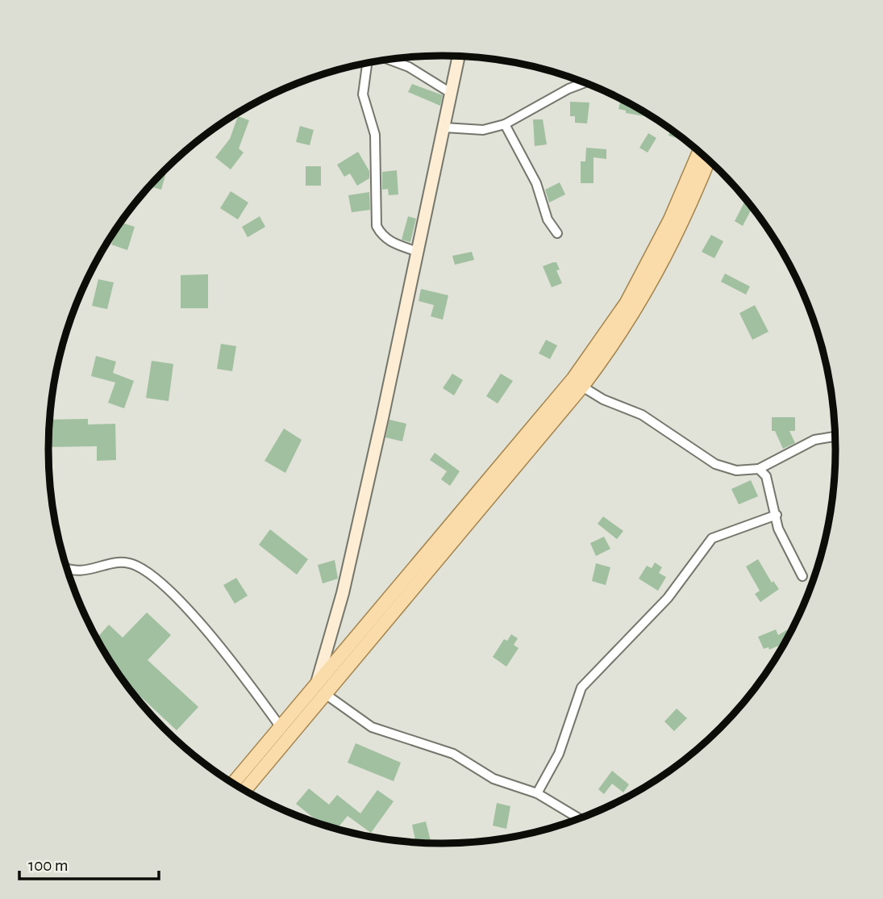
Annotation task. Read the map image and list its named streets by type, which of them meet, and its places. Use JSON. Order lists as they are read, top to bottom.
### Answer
{
  "scale_bar": "100 m"
}
